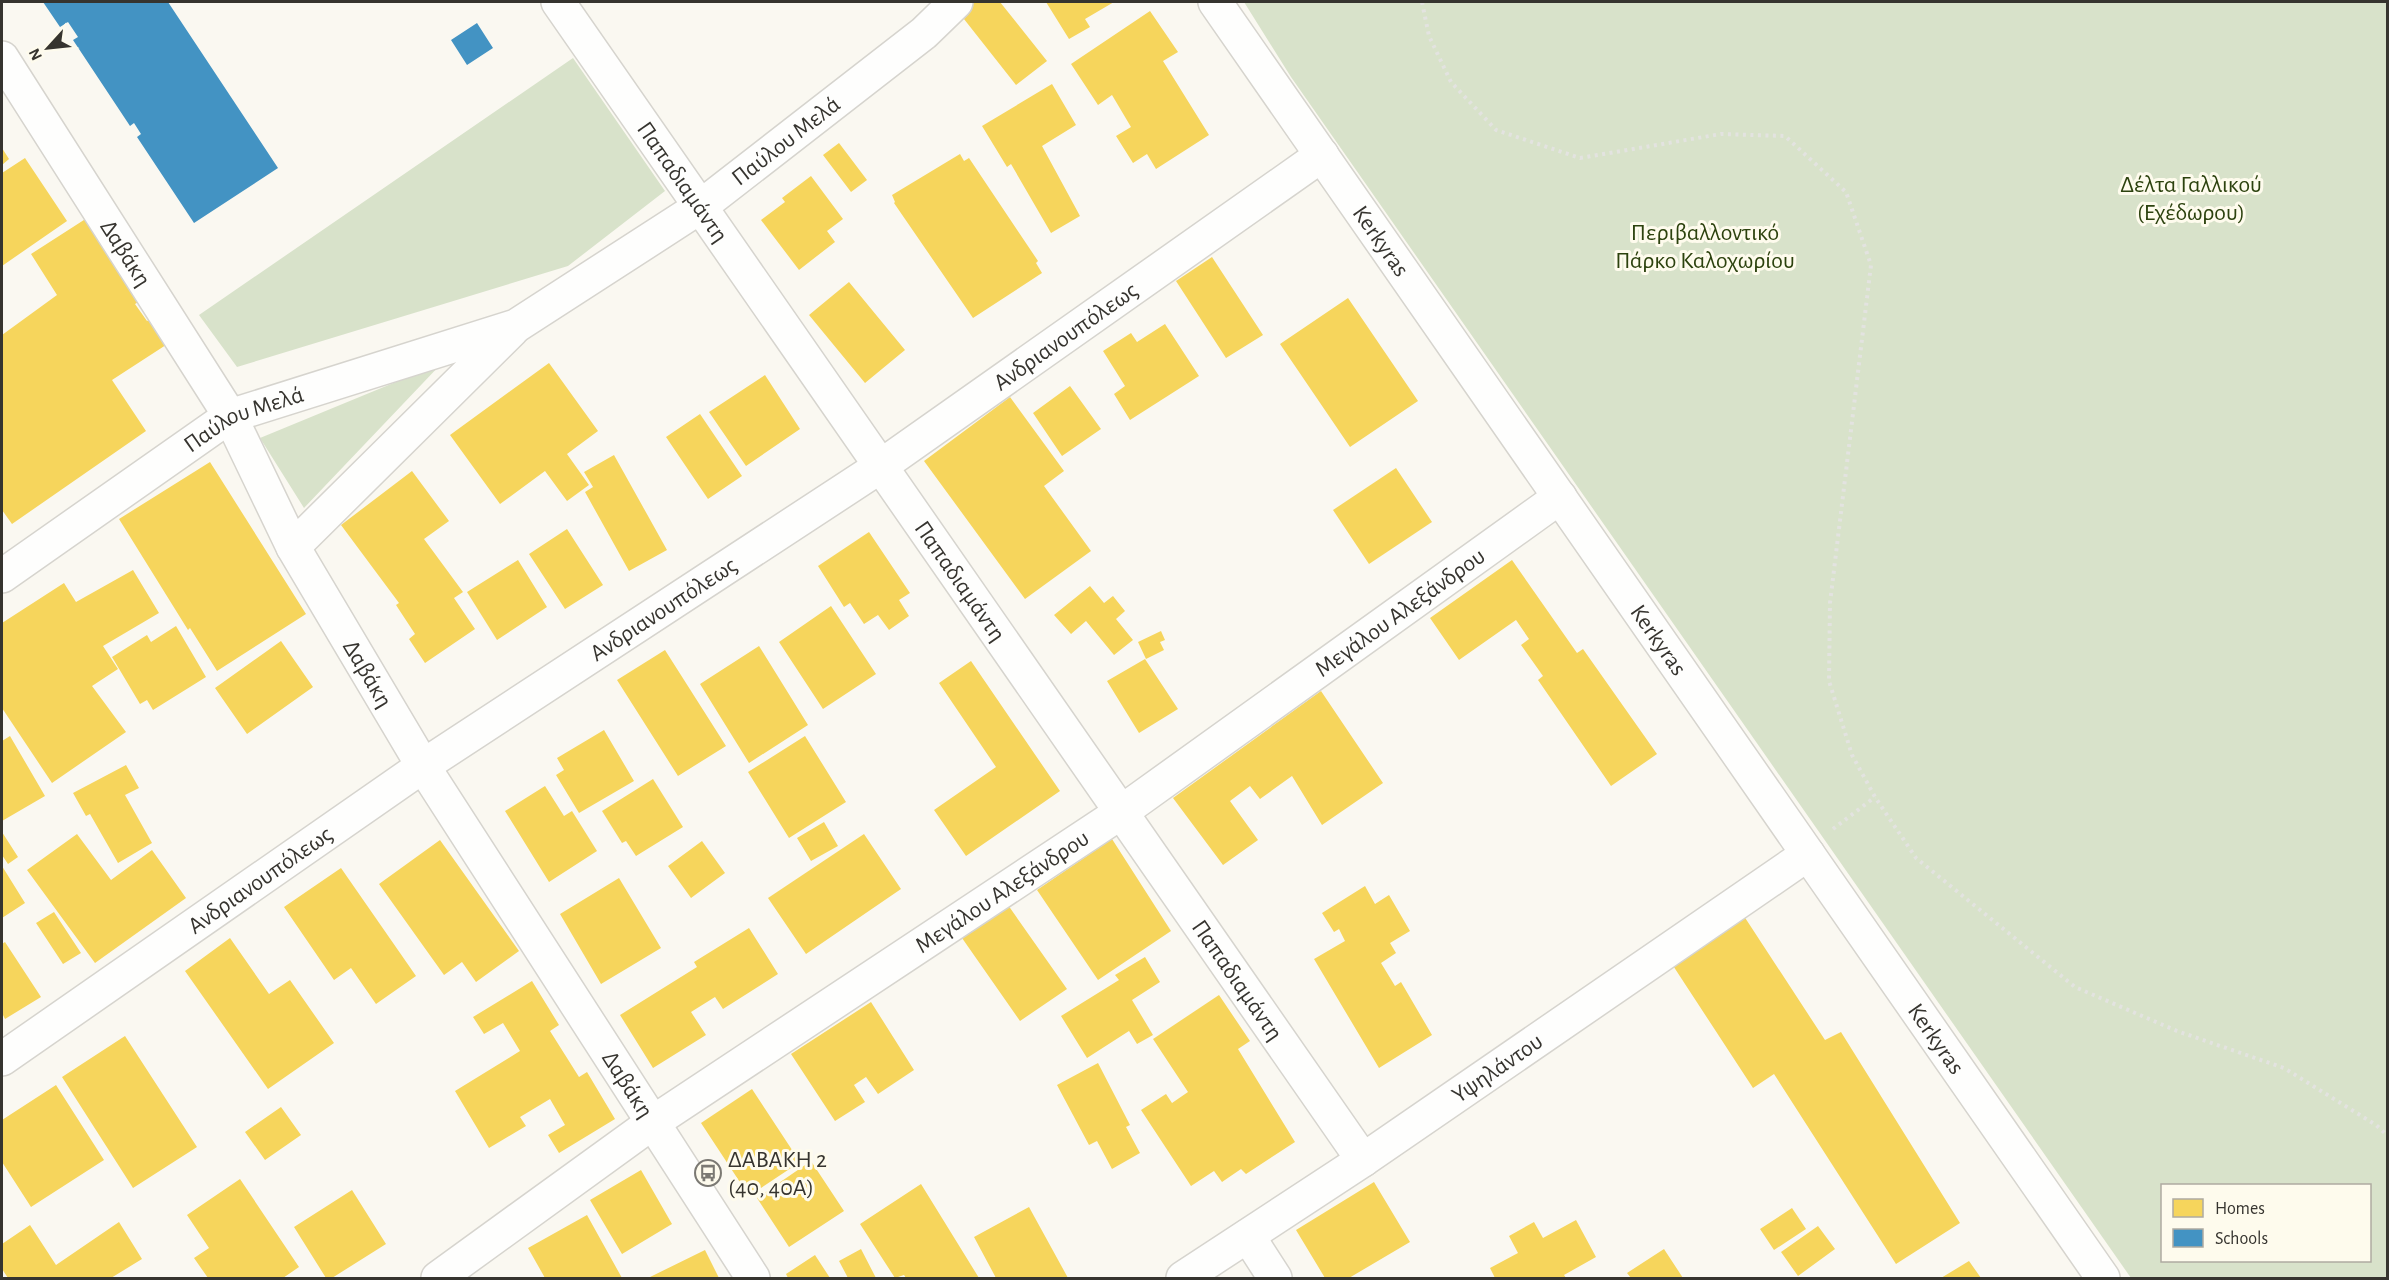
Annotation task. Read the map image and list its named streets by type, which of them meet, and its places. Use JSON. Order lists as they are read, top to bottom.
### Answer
{
  "streets": {
    "street": [
      "Παύλου Μελά",
      "Παπαδιαμάντη",
      "Kerkyras",
      "Δαβάκη",
      "Ανδριανουπόλεως",
      "Μεγάλου Αλεξάνδρου",
      "Υψηλάντου"
    ]
  },
  "crossings": [
    ["Παύλου Μελά", "Παπαδιαμάντη"],
    ["Παύλου Μελά", "Δαβάκη"],
    ["Παπαδιαμάντη", "Ανδριανουπόλεως"],
    ["Παπαδιαμάντη", "Μεγάλου Αλεξάνδρου"],
    ["Παπαδιαμάντη", "Υψηλάντου"],
    ["Kerkyras", "Ανδριανουπόλεως"],
    ["Kerkyras", "Μεγάλου Αλεξάνδρου"],
    ["Kerkyras", "Υψηλάντου"],
    ["Δαβάκη", "Ανδριανουπόλεως"],
    ["Δαβάκη", "Μεγάλου Αλεξάνδρου"]
  ],
  "parks": ["Δέλτα Γαλλικού (Εχέδωρου)", "Περιβαλλοντικό Πάρκο Καλοχωρίου"],
  "places": {
    "bus stop": ["ΔΑΒΑΚΗ 2 (40, 40Α)"]
  },
  "legend": ["Homes", "Schools"],
  "north": "bottom left"
}
